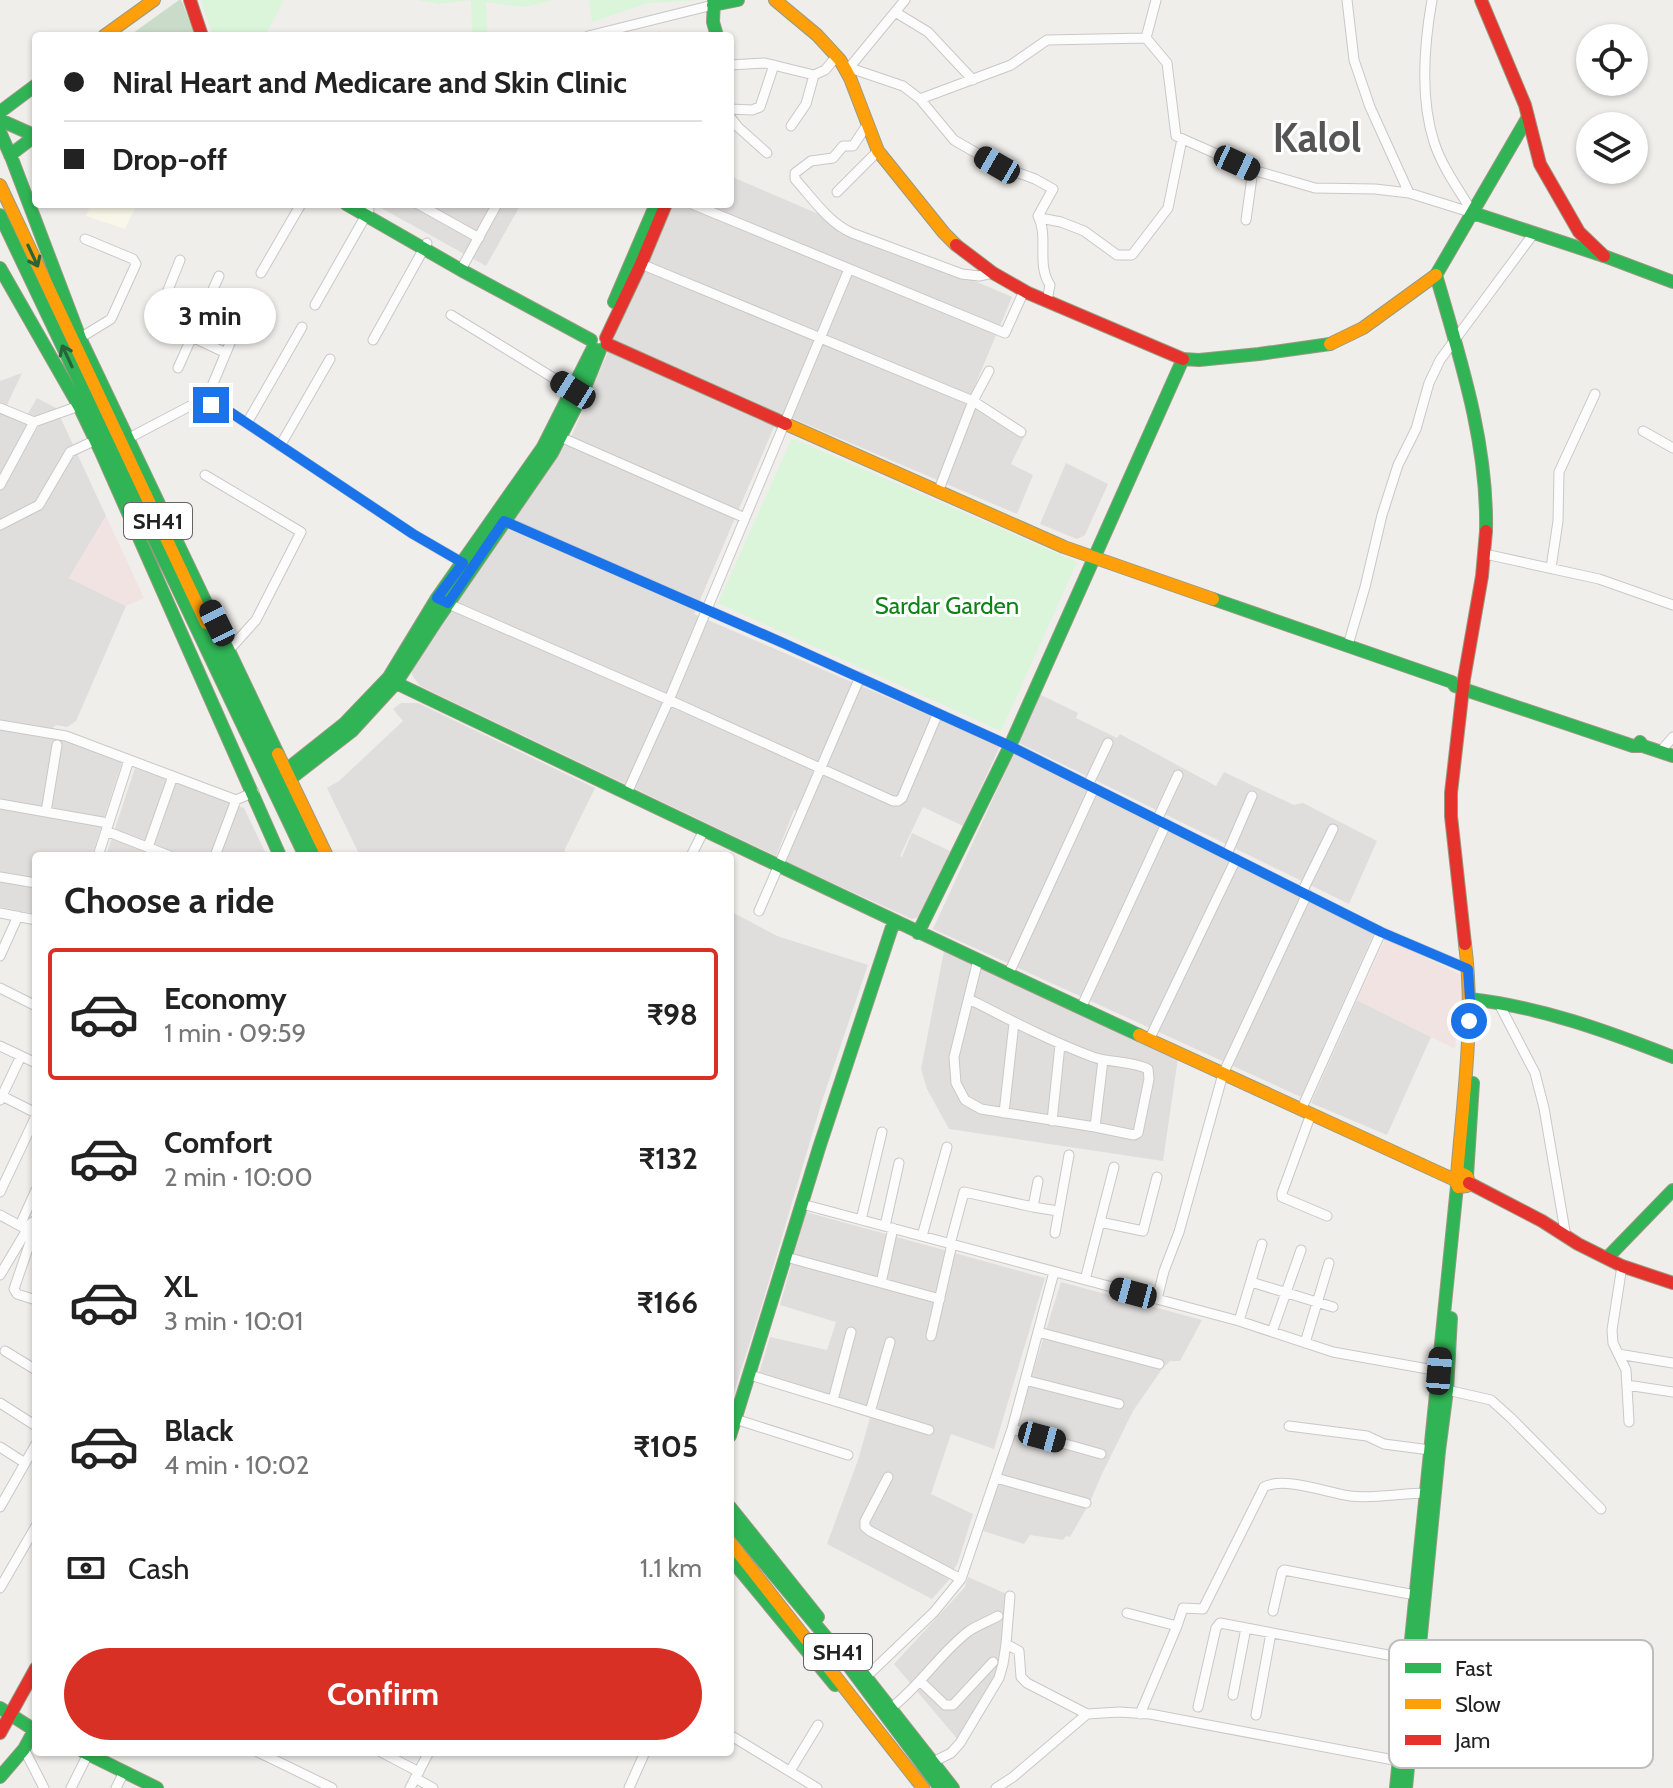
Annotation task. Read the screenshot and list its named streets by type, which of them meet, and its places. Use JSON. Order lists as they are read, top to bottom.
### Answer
{
  "streets": {
    "street": ["SH41"]
  },
  "districts": ["Kalol"],
  "parks": ["Sardar Garden"],
  "legend": ["Fast", "Slow", "Jam"],
  "page": {
    "banner": ["Niral Heart and Medicare and Skin Clinic", "Drop-off"],
    "bubble": "3 min",
    "heading": "Choose a ride",
    "list": [
      {
        "name": "Economy",
        "note": "1 min · 09:59",
        "value": "₹98"
      },
      {
        "name": "Comfort",
        "note": "2 min · 10:00",
        "value": "₹132"
      },
      {
        "name": "XL",
        "note": "3 min · 10:01",
        "value": "₹166"
      },
      {
        "name": "Black",
        "note": "4 min · 10:02",
        "value": "₹105"
      }
    ],
    "pay": ["Cash", "1.1 km"],
    "buttons": "Confirm"
  }
}
